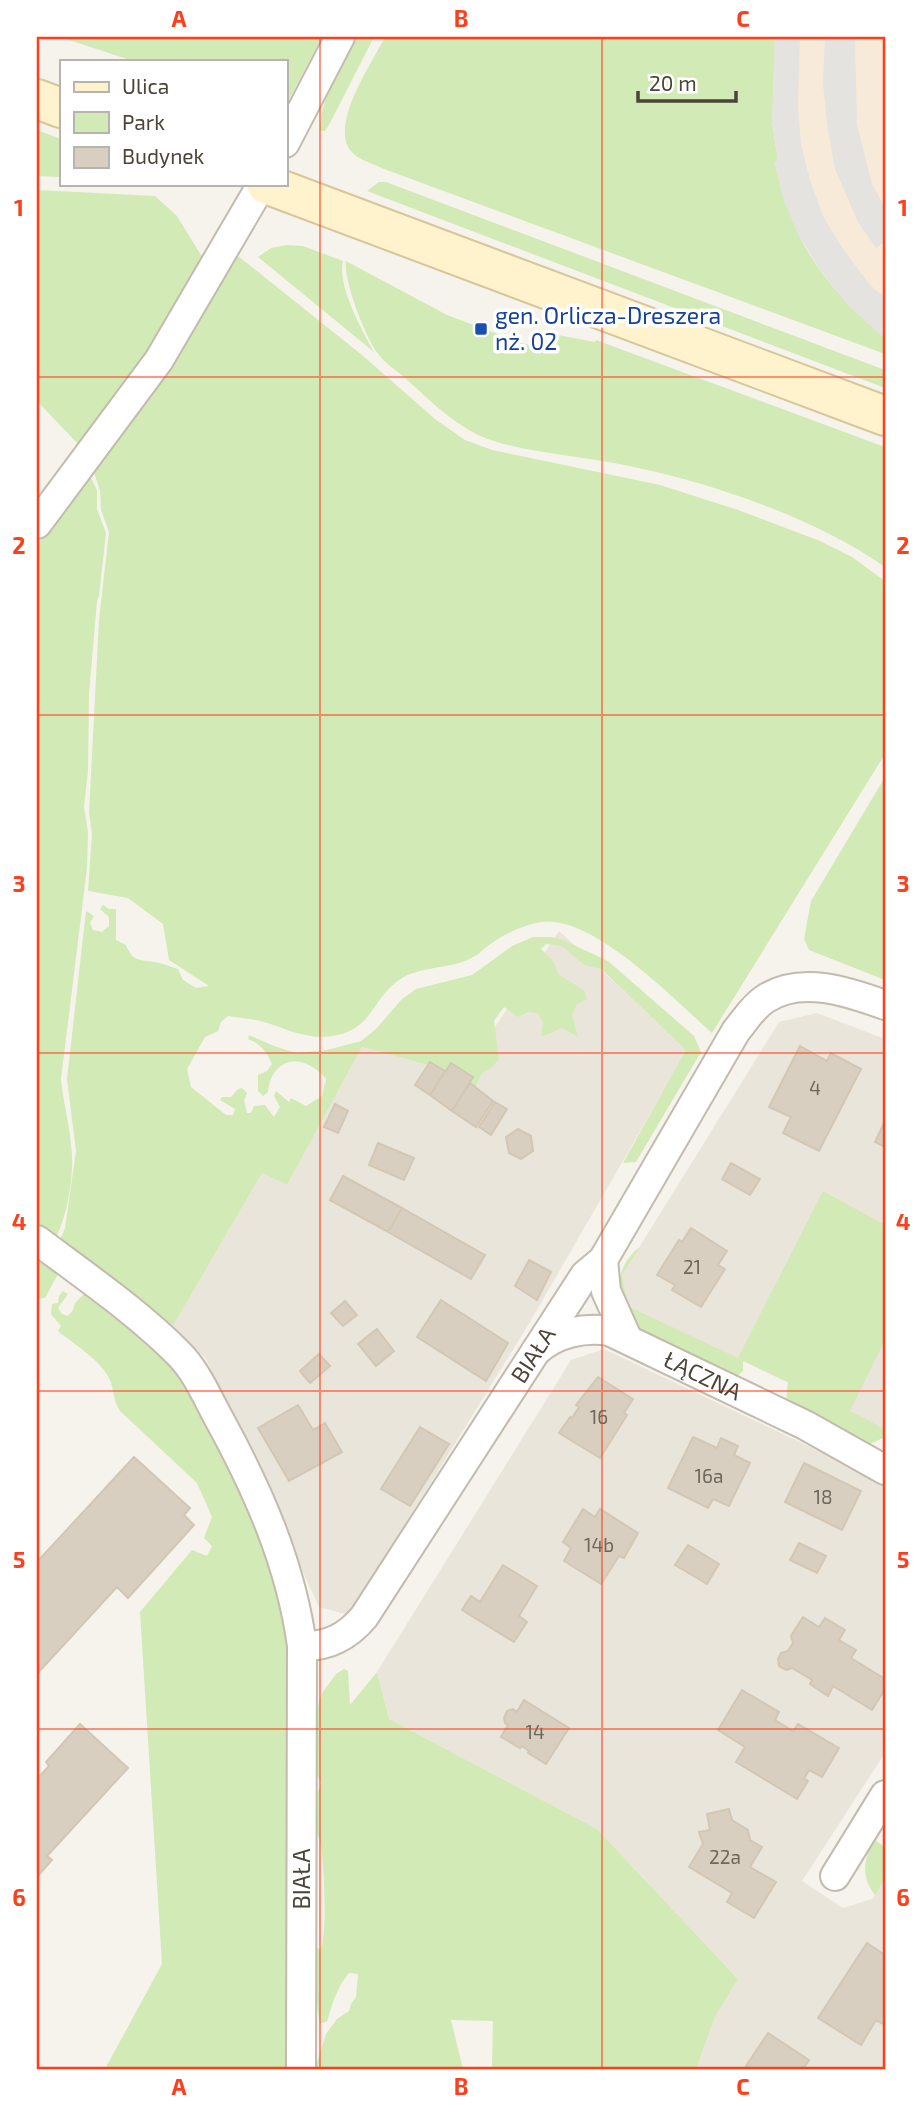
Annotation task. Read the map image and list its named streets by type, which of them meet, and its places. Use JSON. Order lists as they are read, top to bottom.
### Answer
{
  "streets": {
    "street": ["BIAŁA", "ŁĄCZNA"]
  },
  "crossings": [
    ["BIAŁA", "ŁĄCZNA"]
  ],
  "places": {
    "transit": ["gen. Orlicza-Dreszera nż. 02"]
  },
  "house_numbers": [
    "4",
    "21",
    "16",
    "16a",
    "18",
    "14b",
    "14",
    "22a"
  ],
  "legend": ["Ulica", "Park", "Budynek"],
  "scale_bar": "20 m",
  "grid": {
    "columns": ["A", "B", "C"],
    "rows": [
      "1",
      "2",
      "3",
      "4",
      "5",
      "6"
    ]
  }
}
